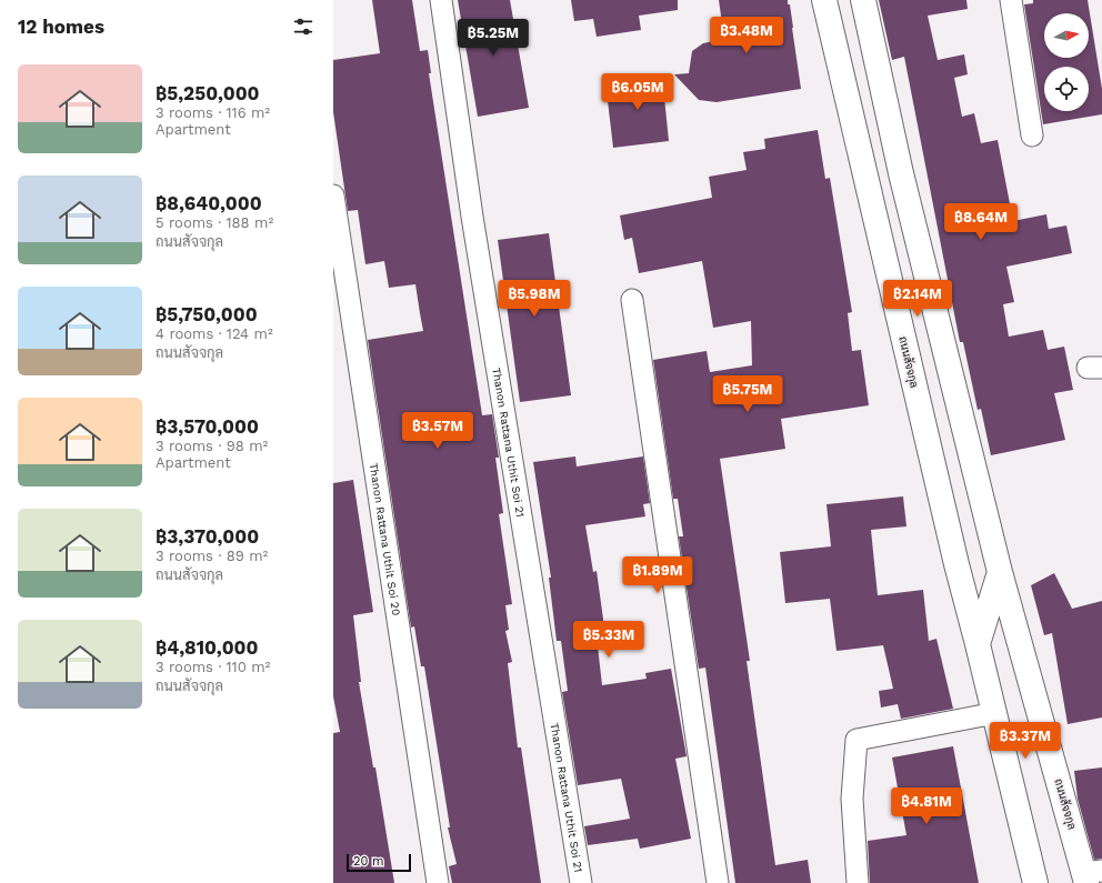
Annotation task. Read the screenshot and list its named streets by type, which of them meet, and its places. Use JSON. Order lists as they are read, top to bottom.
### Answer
{
  "streets": {
    "street": ["ถนนสัจจกุล", "Thanon Rattana Uthit Soi 21", "Thanon Rattana Uthit Soi 20"]
  },
  "scale_bar": "20 m",
  "north": "right",
  "page": {
    "heading": "12 homes",
    "price": [
      "฿3.48M",
      "฿5.25M",
      "฿6.05M",
      "฿8.64M",
      "฿5.98M",
      "฿2.14M",
      "฿5.75M",
      "฿3.57M",
      "฿1.89M",
      "฿5.33M",
      "฿3.37M",
      "฿4.81M"
    ],
    "list": [
      {
        "name": "฿5,250,000",
        "note": "3 rooms · 116 m² · Apartment"
      },
      {
        "name": "฿8,640,000",
        "note": "5 rooms · 188 m² · ถนนสัจจกุล"
      },
      {
        "name": "฿5,750,000",
        "note": "4 rooms · 124 m² · ถนนสัจจกุล"
      },
      {
        "name": "฿3,570,000",
        "note": "3 rooms · 98 m² · Apartment"
      },
      {
        "name": "฿3,370,000",
        "note": "3 rooms · 89 m² · ถนนสัจจกุล"
      },
      {
        "name": "฿4,810,000",
        "note": "3 rooms · 110 m² · ถนนสัจจกุล"
      }
    ],
    "scale": "20 m"
  }
}
